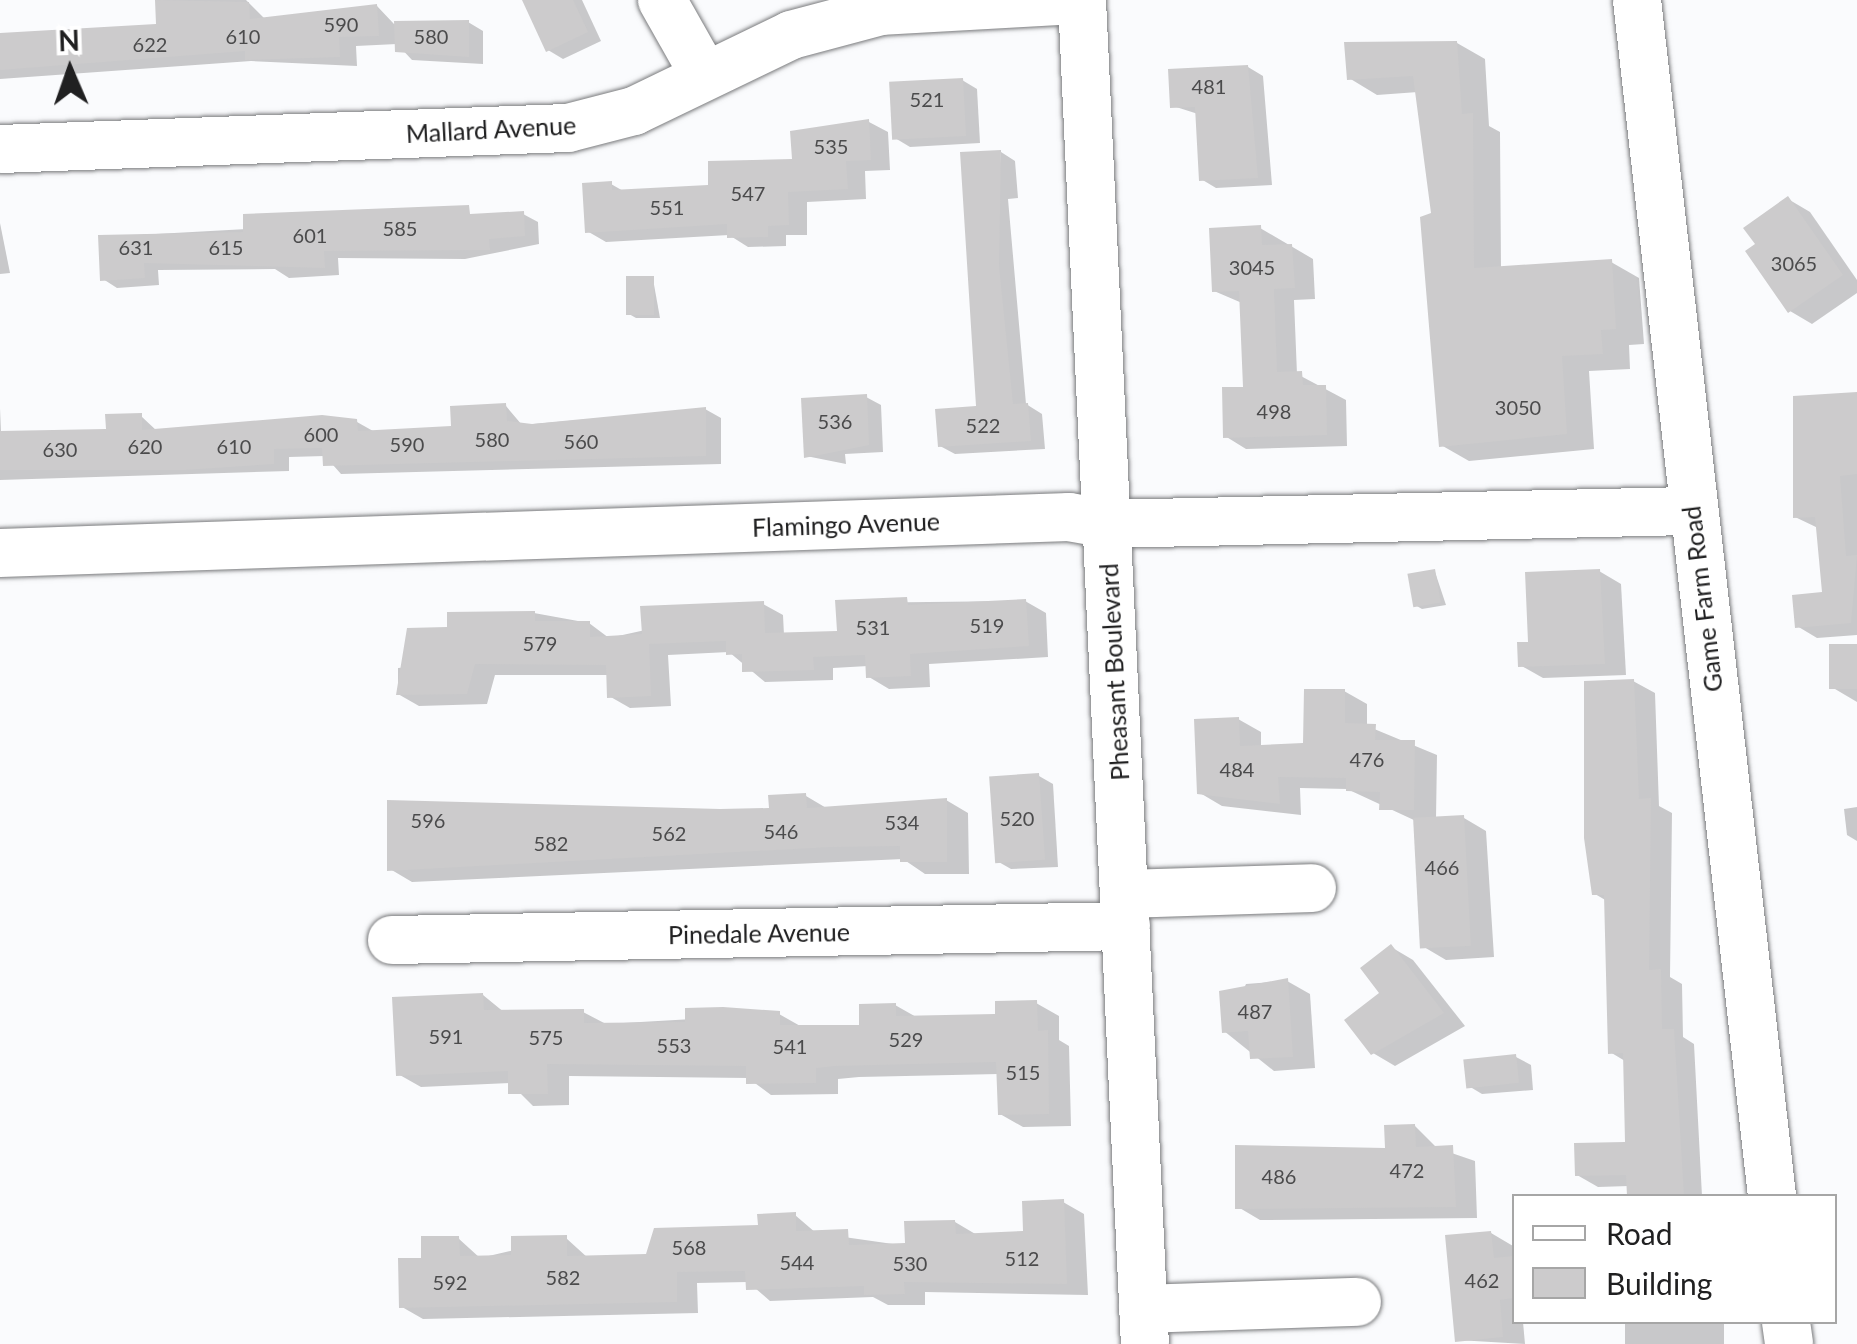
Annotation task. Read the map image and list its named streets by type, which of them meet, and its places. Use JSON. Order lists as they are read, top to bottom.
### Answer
{
  "streets": {
    "street": [
      "Mallard Avenue",
      "Flamingo Avenue",
      "Game Farm Road",
      "Pheasant Boulevard",
      "Pinedale Avenue"
    ]
  },
  "crossings": [
    ["Mallard Avenue", "Pheasant Boulevard"],
    ["Flamingo Avenue", "Game Farm Road"],
    ["Flamingo Avenue", "Pheasant Boulevard"],
    ["Pheasant Boulevard", "Pinedale Avenue"]
  ],
  "house_numbers": [
    "590",
    "610",
    "580",
    "622",
    "481",
    "521",
    "535",
    "547",
    "551",
    "585",
    "601",
    "631",
    "615",
    "3065",
    "3045",
    "3050",
    "498",
    "536",
    "522",
    "600",
    "580",
    "560",
    "590",
    "620",
    "610",
    "630",
    "519",
    "531",
    "579",
    "476",
    "484",
    "520",
    "596",
    "534",
    "546",
    "562",
    "582",
    "466",
    "487",
    "591",
    "575",
    "529",
    "553",
    "541",
    "515",
    "472",
    "486",
    "568",
    "512",
    "544",
    "530",
    "582",
    "462",
    "592"
  ],
  "legend": ["Road", "Building"],
  "north": "top"
}
